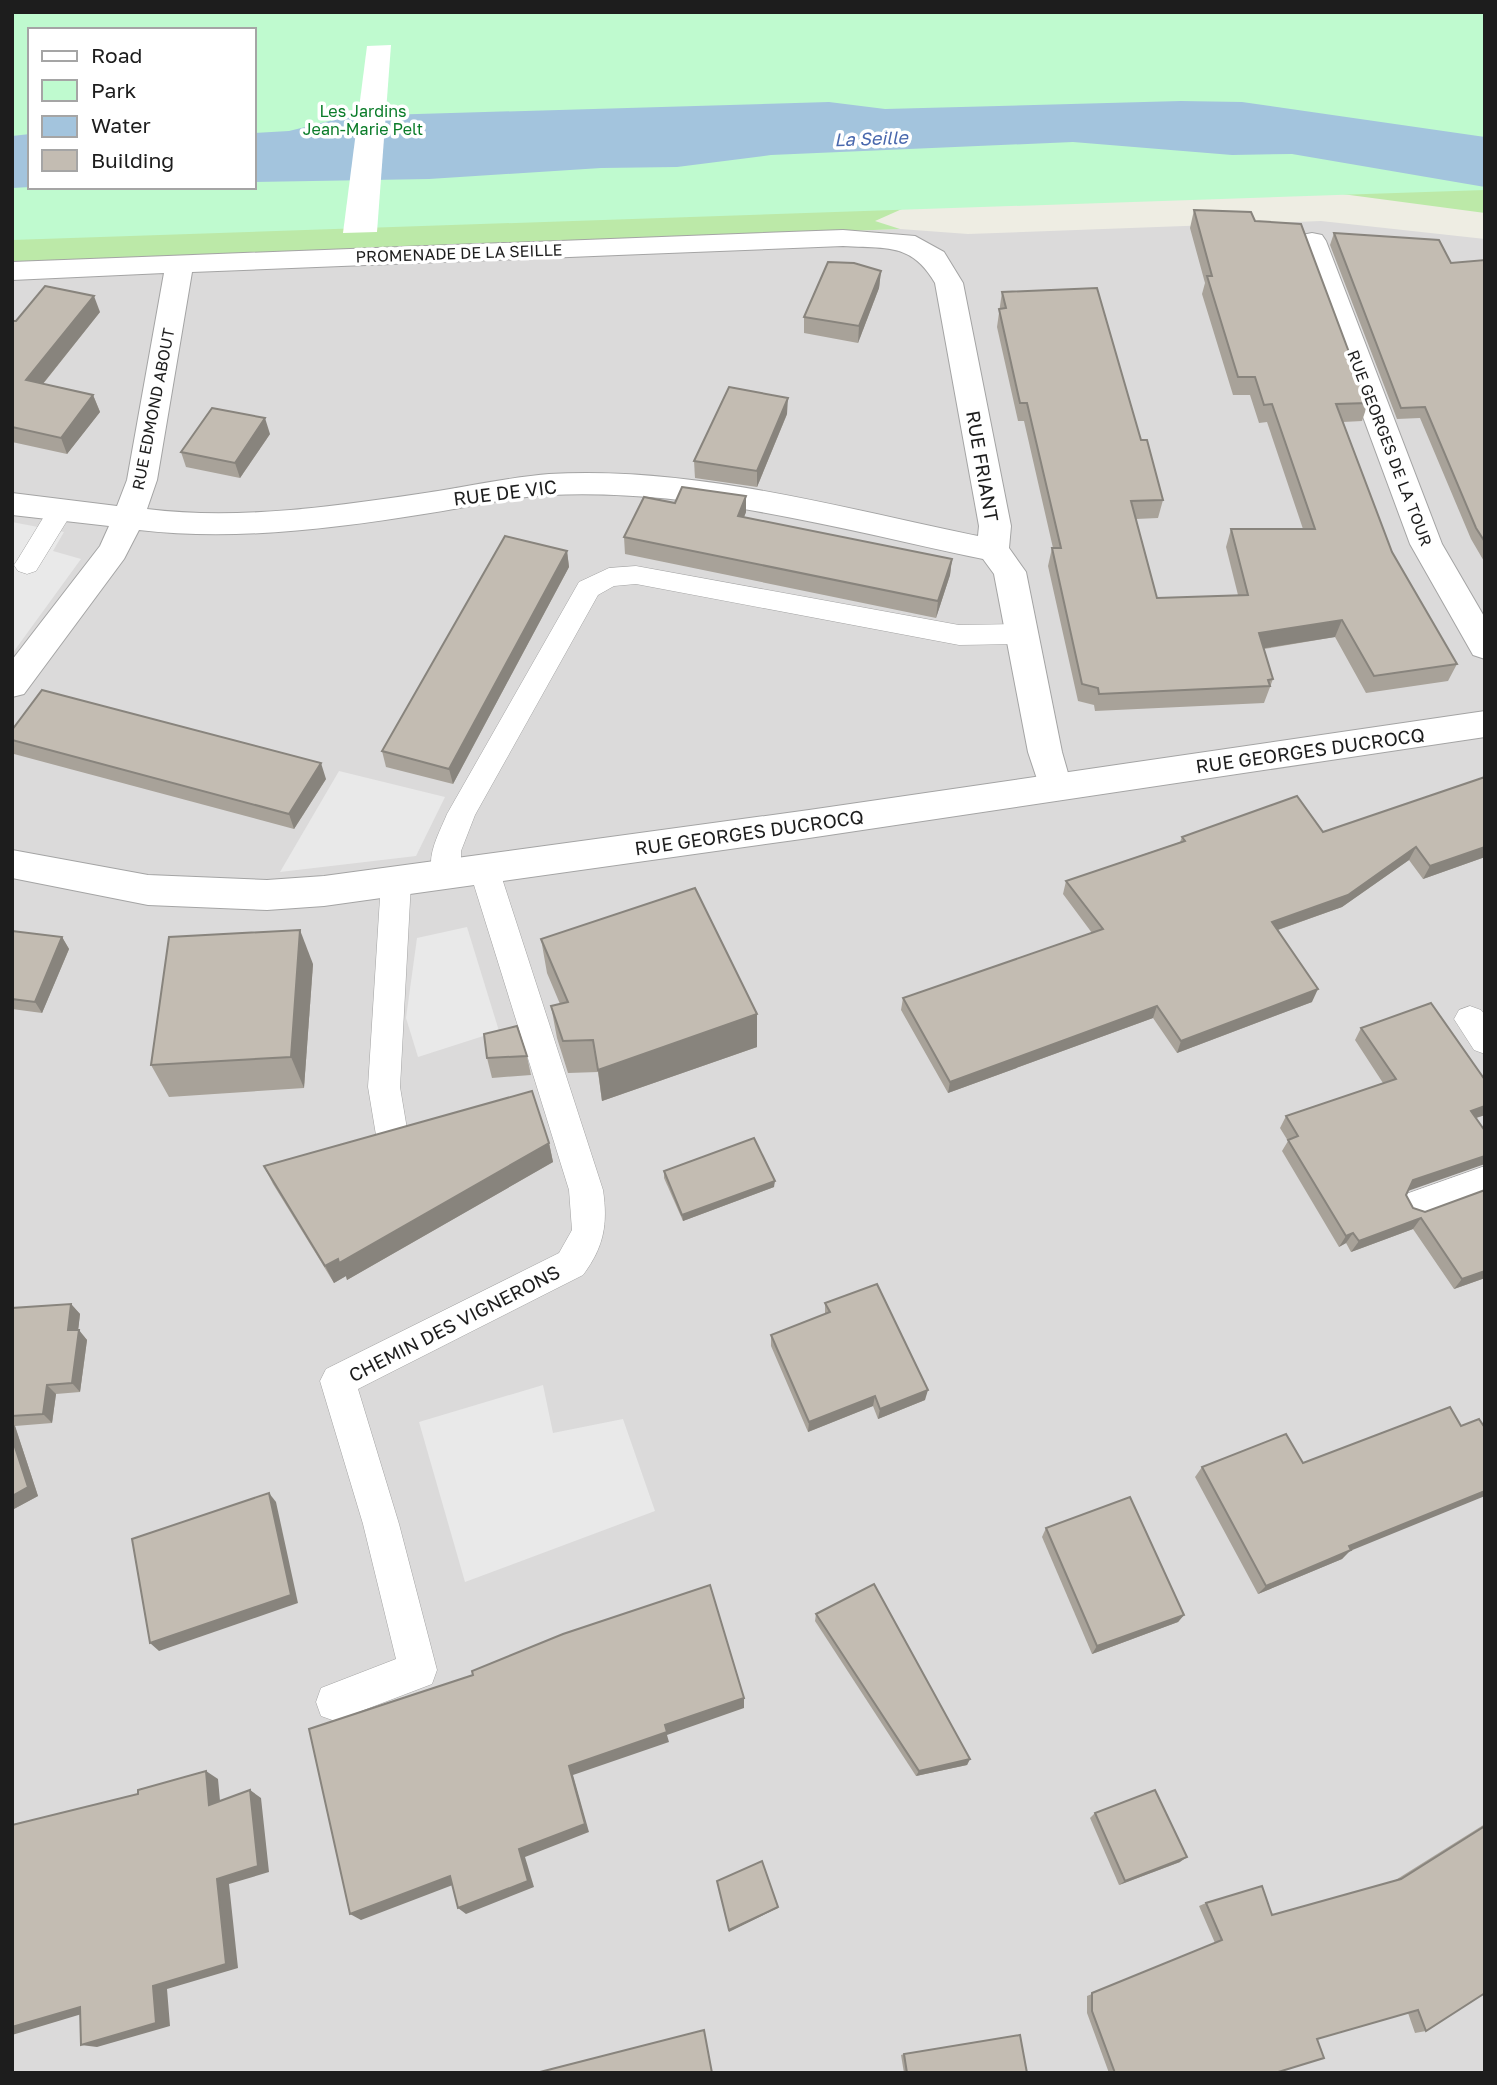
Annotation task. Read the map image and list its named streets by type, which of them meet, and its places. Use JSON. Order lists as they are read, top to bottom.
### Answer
{
  "streets": {
    "street": [
      "PROMENADE DE LA SEILLE",
      "RUE EDMOND ABOUT",
      "RUE GEORGES DE LA TOUR",
      "RUE FRIANT",
      "RUE DE VIC",
      "RUE GEORGES DUCROCQ"
    ],
    "lane": ["CHEMIN DES VIGNERONS"]
  },
  "crossings": [
    ["PROMENADE DE LA SEILLE", "RUE EDMOND ABOUT"],
    ["PROMENADE DE LA SEILLE", "RUE FRIANT"],
    ["RUE EDMOND ABOUT", "RUE DE VIC"],
    ["RUE FRIANT", "RUE DE VIC"],
    ["RUE FRIANT", "RUE GEORGES DUCROCQ"],
    ["RUE GEORGES DUCROCQ", "CHEMIN DES VIGNERONS"]
  ],
  "water": ["La Seille"],
  "parks": ["Les Jardins Jean-Marie Pelt"],
  "legend": [
    "Road",
    "Park",
    "Water",
    "Building"
  ]
}
